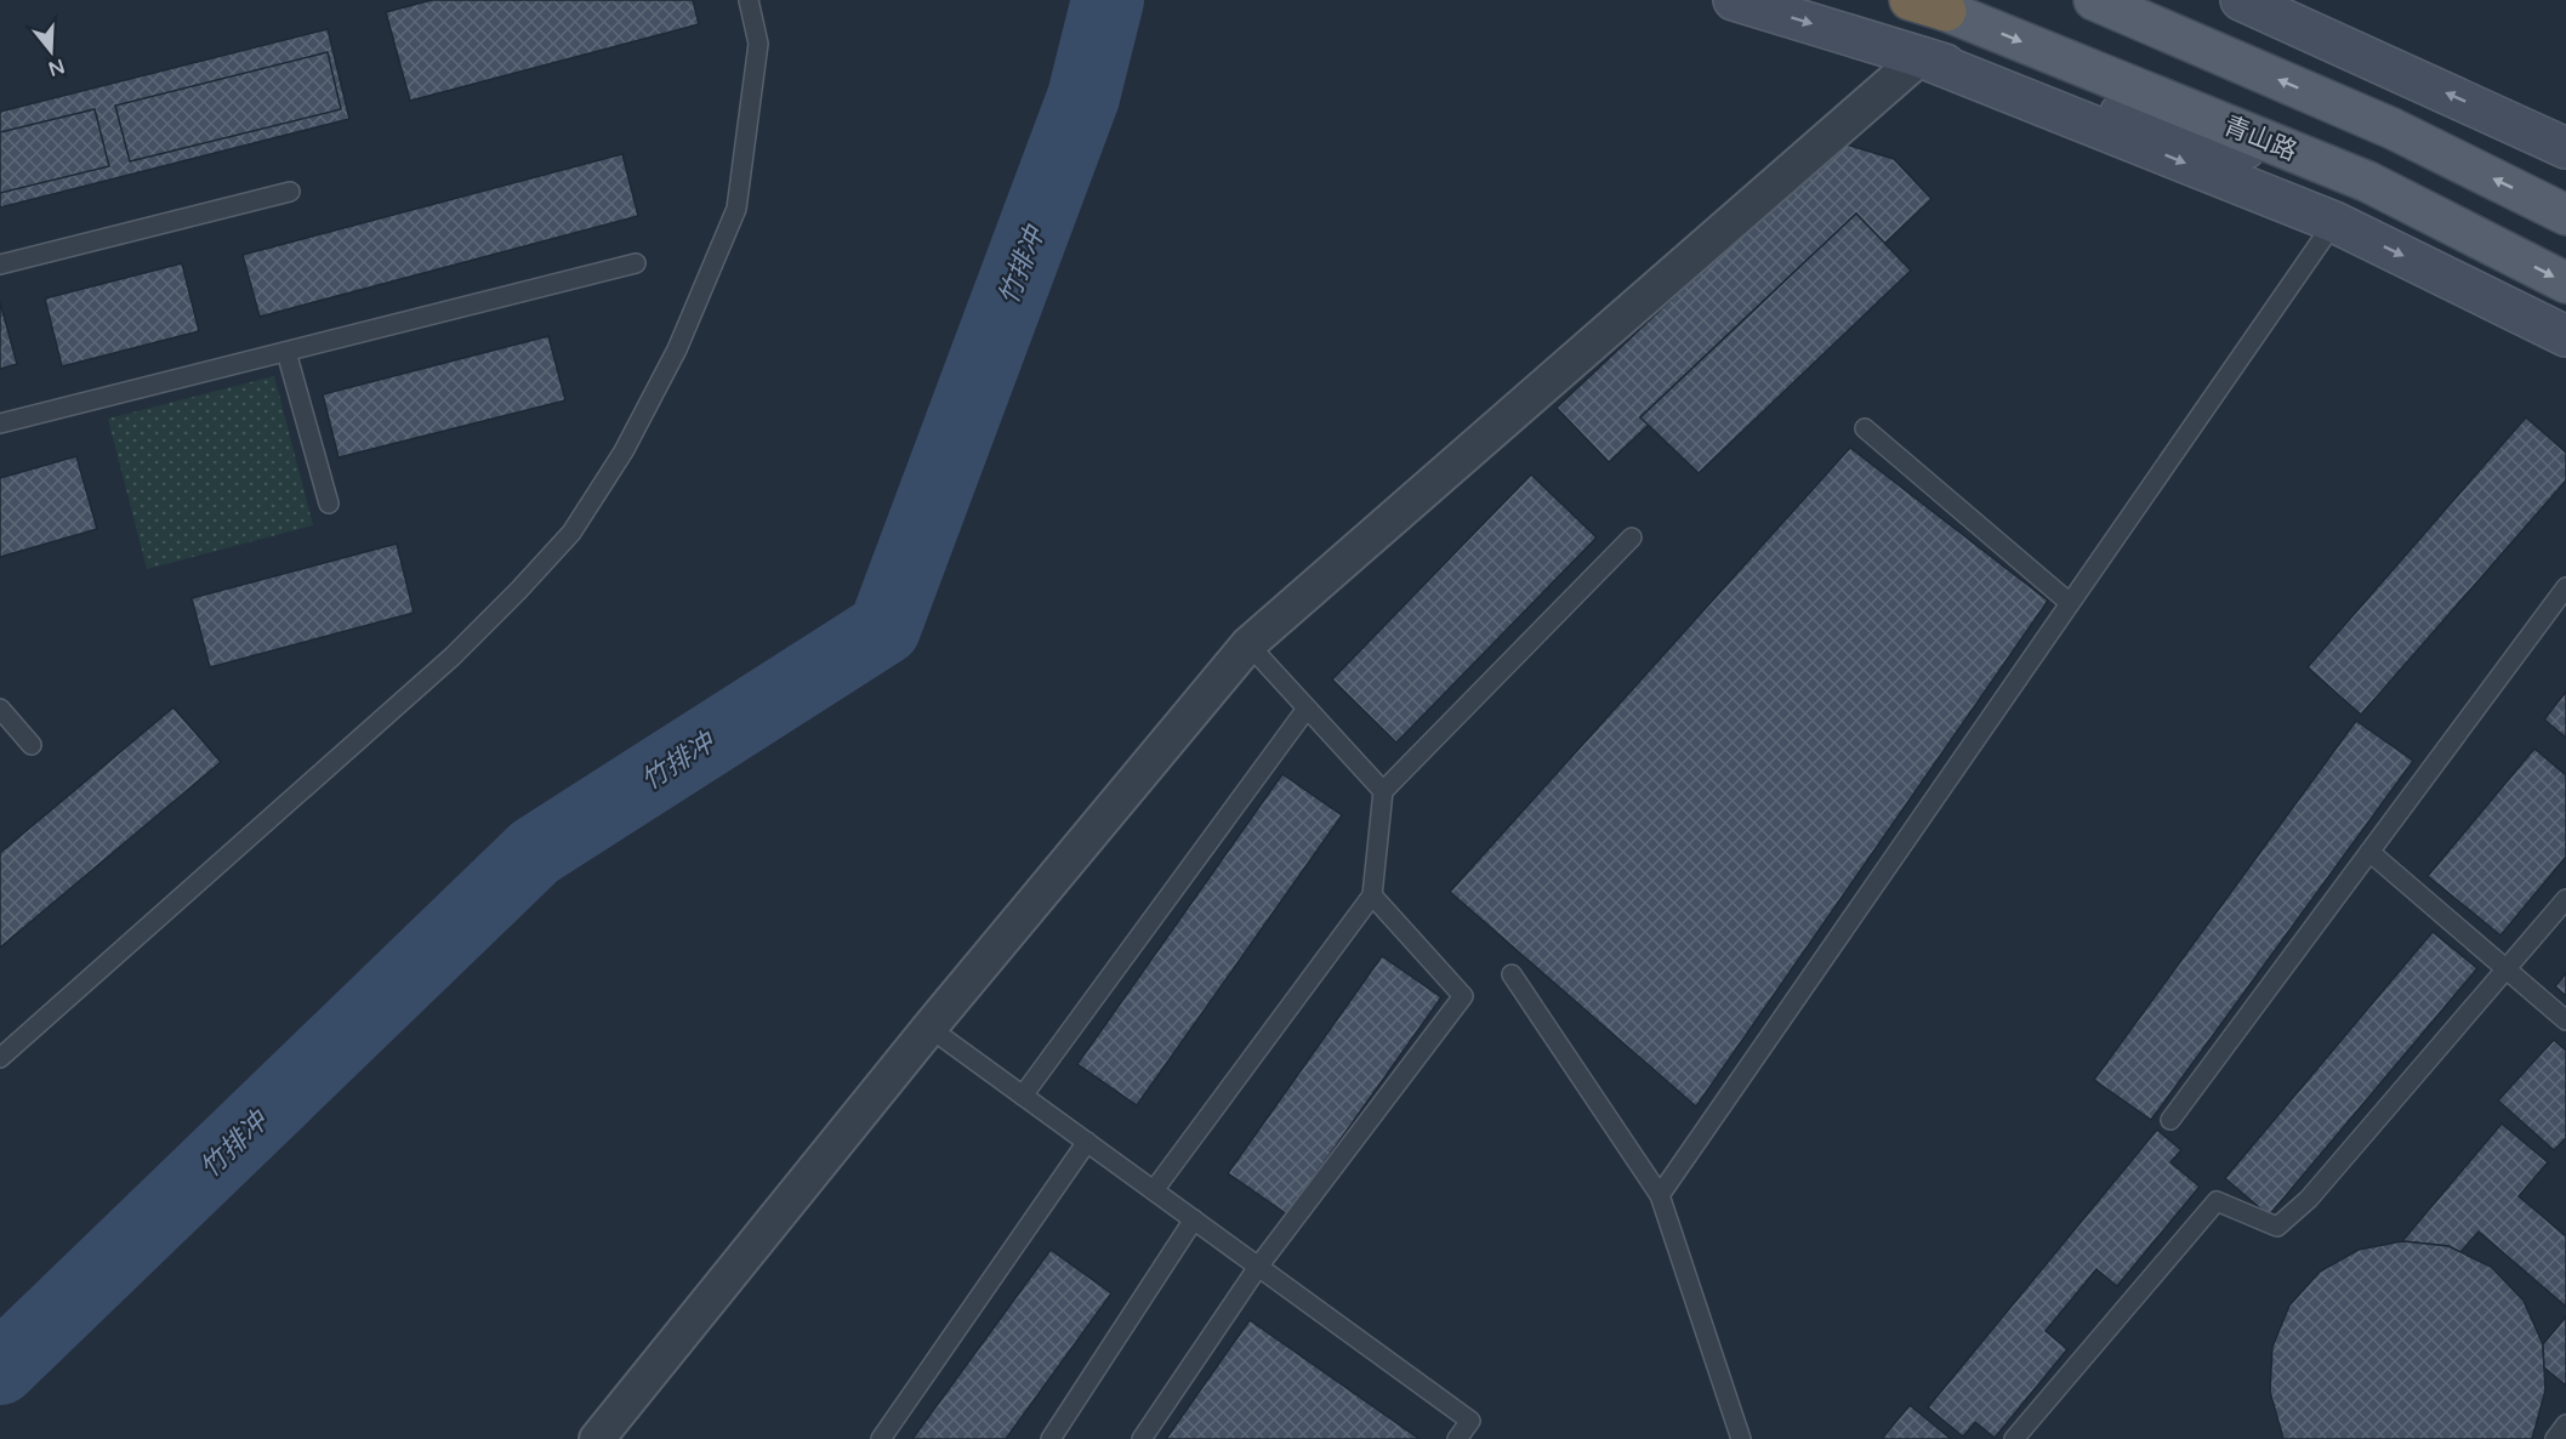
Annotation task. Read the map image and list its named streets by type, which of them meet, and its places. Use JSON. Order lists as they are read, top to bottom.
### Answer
{
  "streets": {
    "main road": ["青山路"]
  },
  "water": ["竹排冲"],
  "north": "bottom"
}
